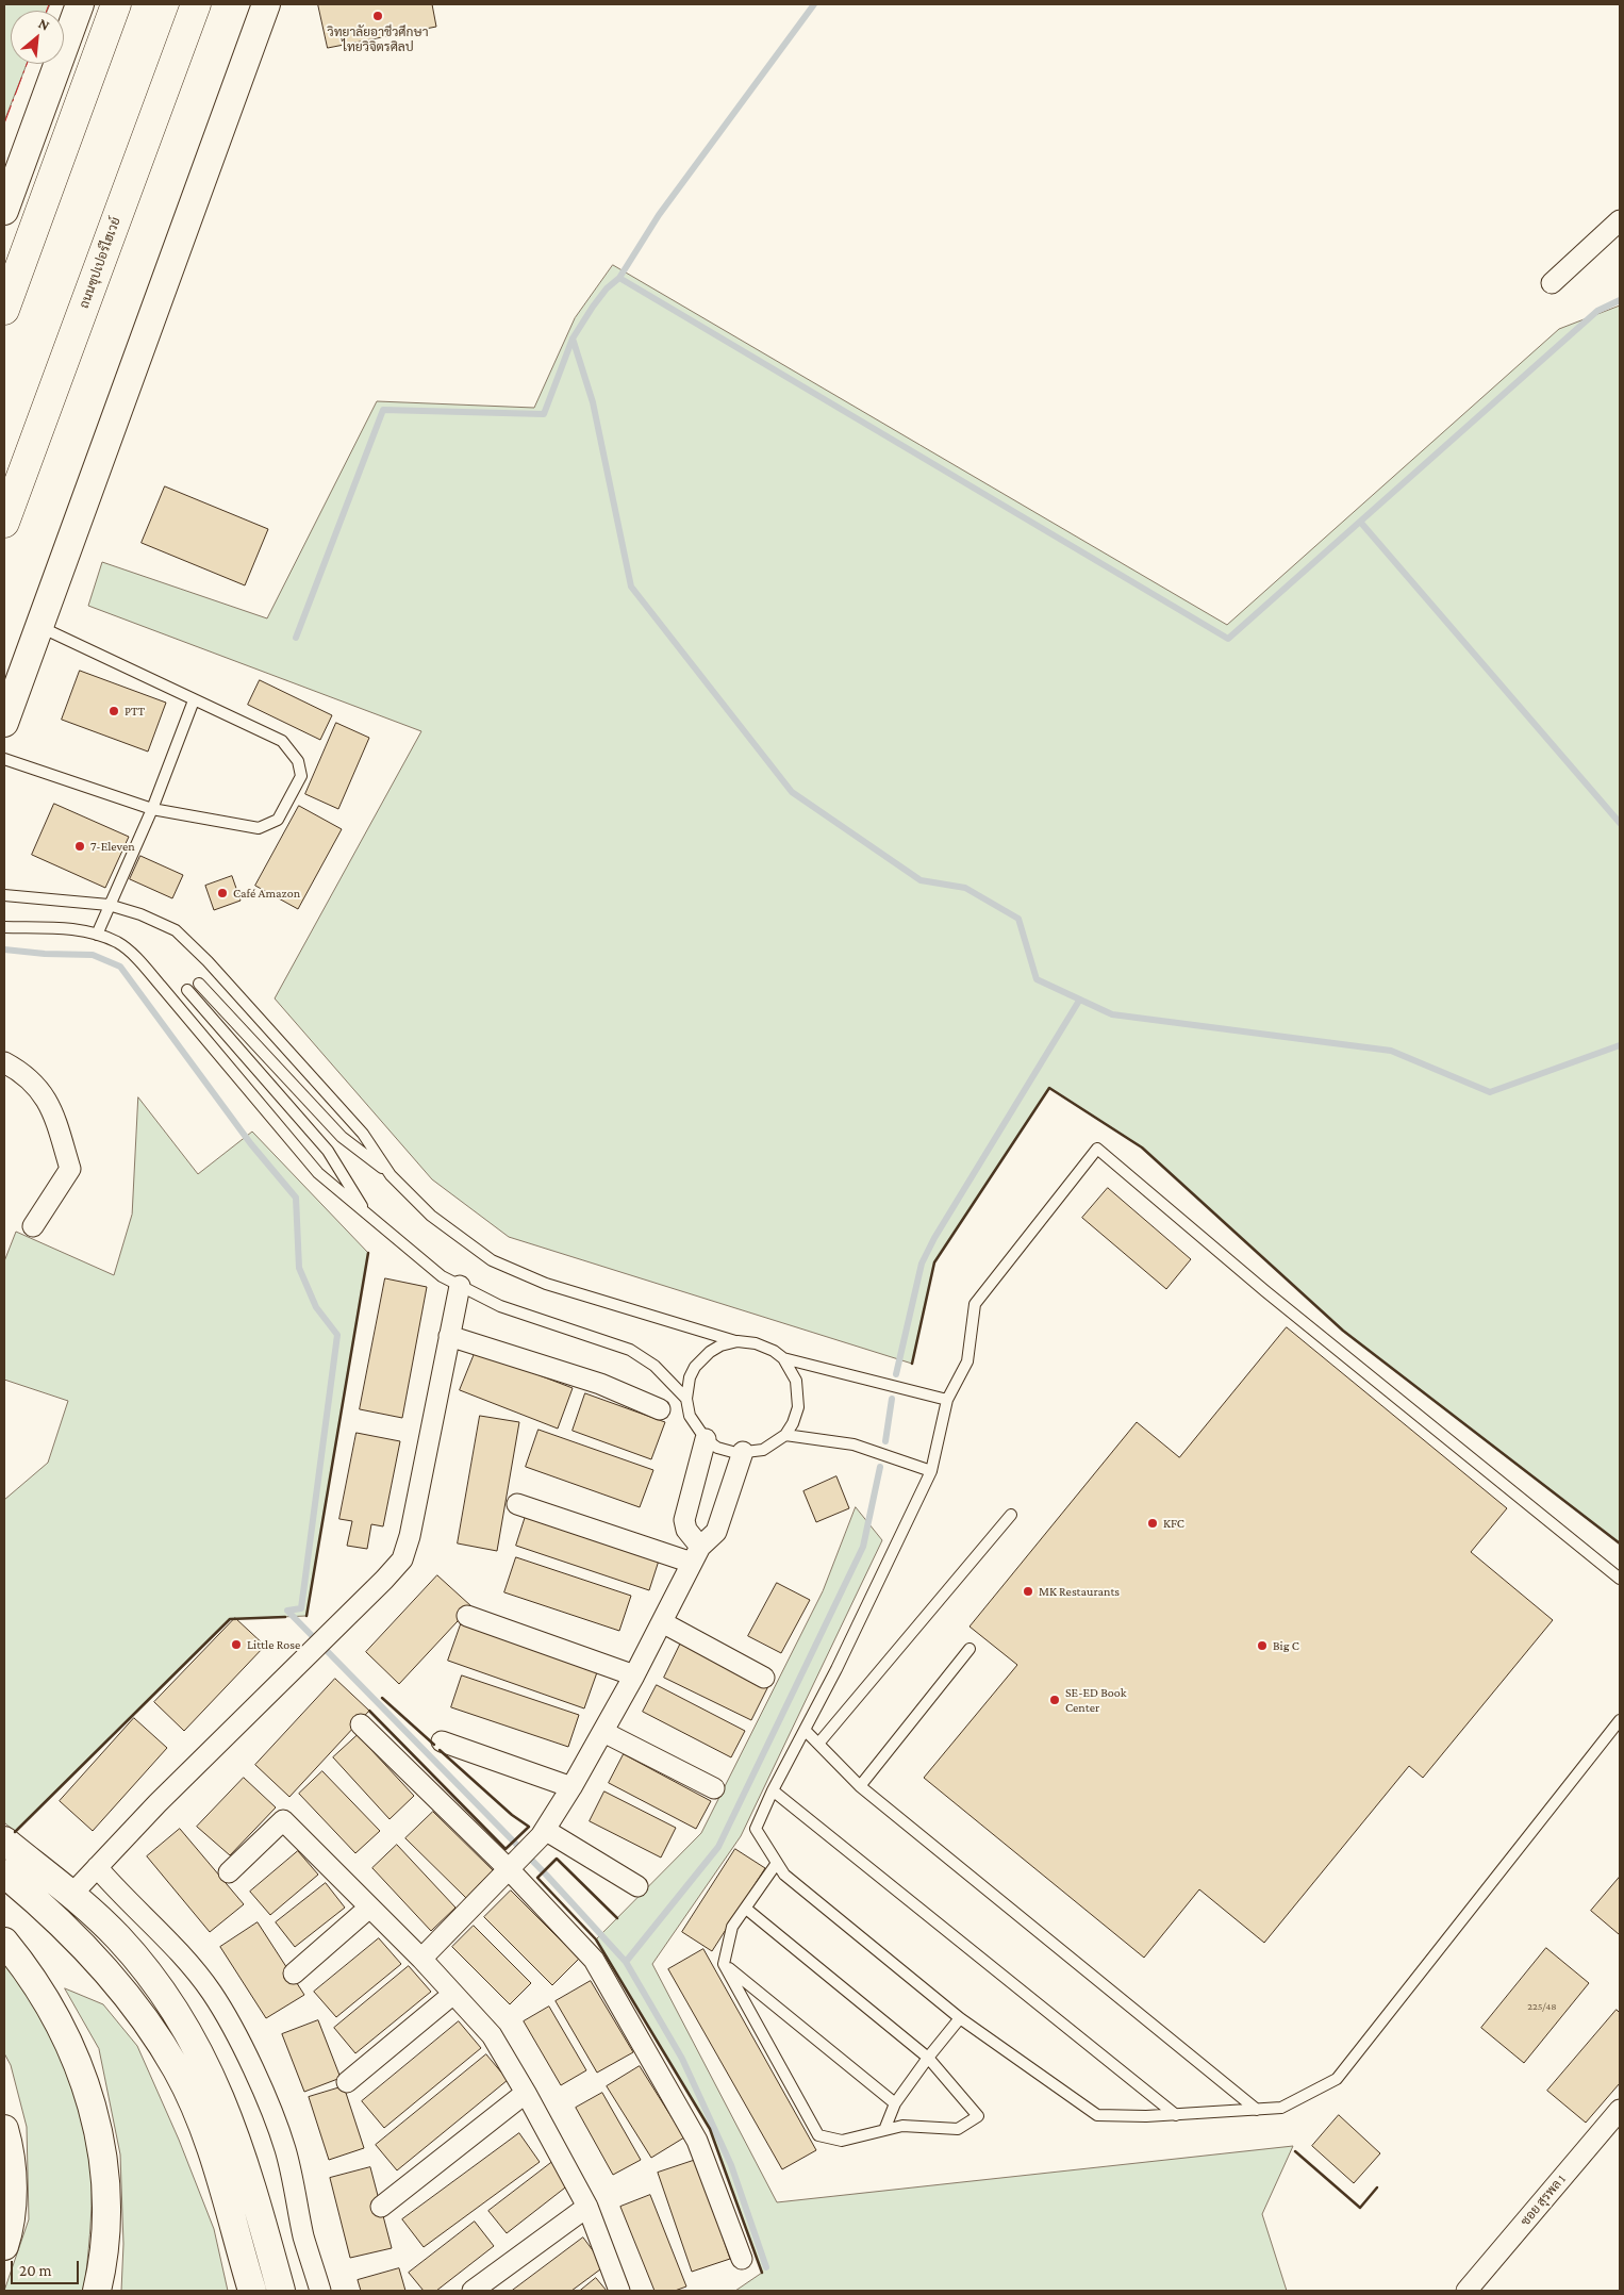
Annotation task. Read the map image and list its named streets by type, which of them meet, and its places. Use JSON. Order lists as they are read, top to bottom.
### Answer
{
  "streets": {
    "highway": ["ถนนซุปเปอร์ไฮเวย์"],
    "street": ["ซอย สุรพล 1"]
  },
  "places": [
    "วิทยาลัยอาชีวศึกษา ไทยวิจิตรศิลป",
    "PTT",
    "7-Eleven",
    "Café Amazon",
    "KFC",
    "MK Restaurants",
    "Little Rose",
    "Big C",
    "SE-ED Book Center"
  ],
  "house_numbers": ["225/48"],
  "scale_bar": "20 m",
  "north": "top right"
}
